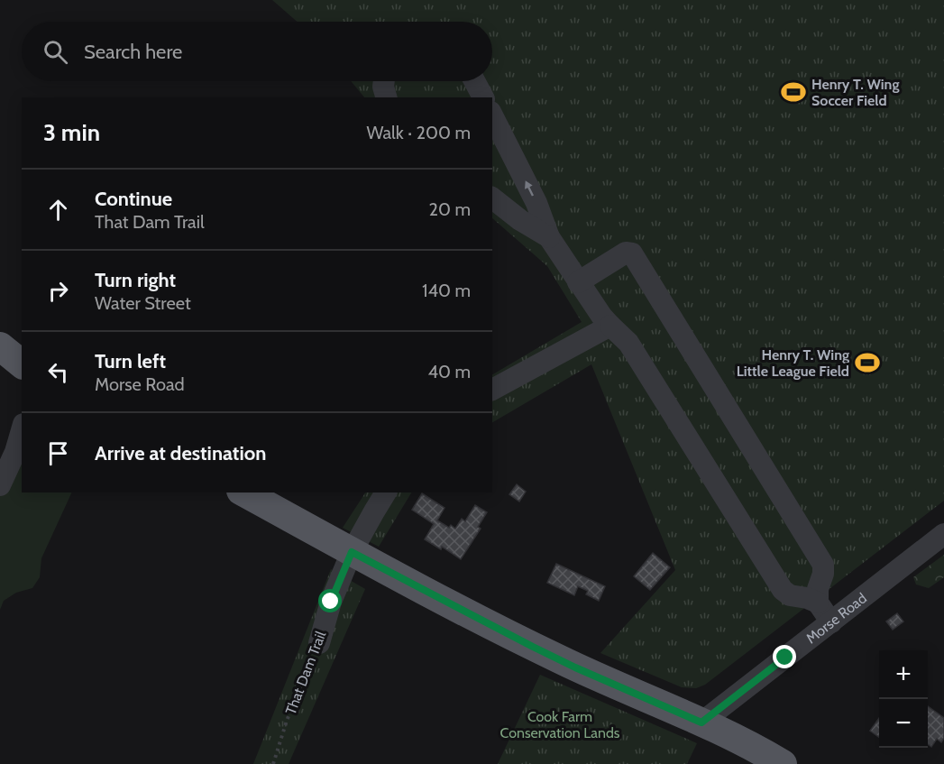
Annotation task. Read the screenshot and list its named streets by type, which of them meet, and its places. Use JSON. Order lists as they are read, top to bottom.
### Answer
{
  "streets": {
    "street": ["Morse Road", "That Dam Trail"]
  },
  "parks": ["Cook Farm Conservation Lands"],
  "places": {
    "sports": ["Henry T. Wing Soccer Field", "Henry T. Wing Little League Field"]
  },
  "page": {
    "search": "Search here",
    "heading": ["3 min", "Walk · 200 m"],
    "list": [
      ["Continue", "That Dam Trail", "20 m"],
      ["Turn right", "Water Street", "140 m"],
      ["Turn left", "Morse Road", "40 m"],
      "Arrive at destination"
    ],
    "map_buttons": ["+", "−"]
  }
}
